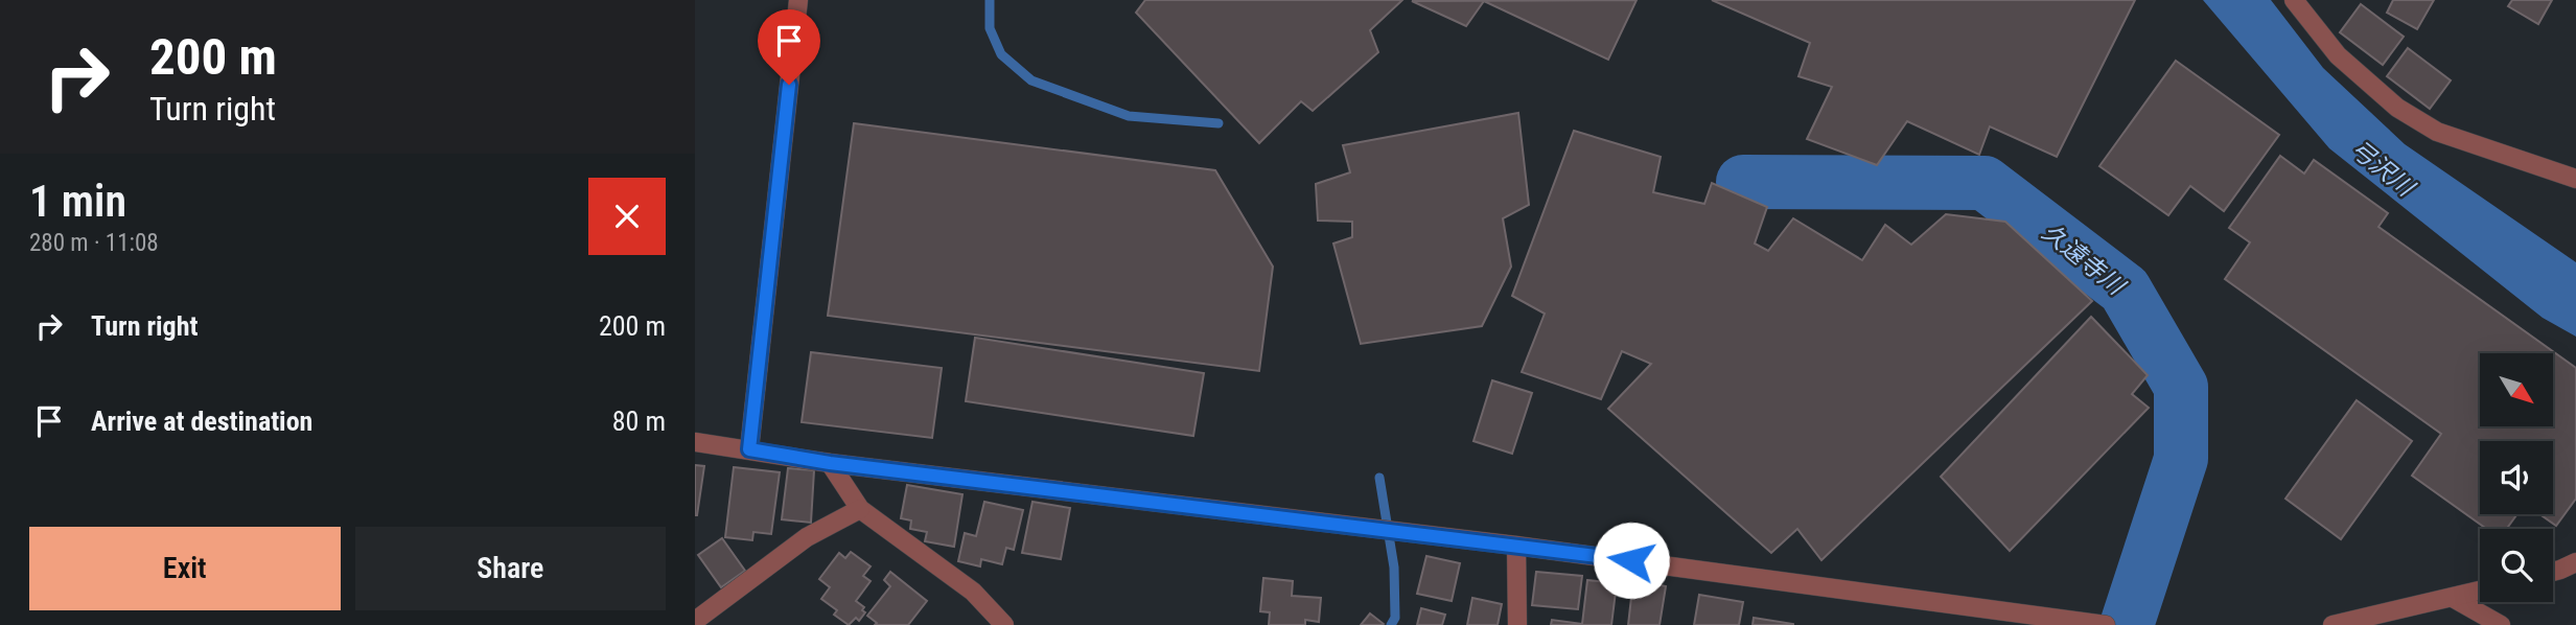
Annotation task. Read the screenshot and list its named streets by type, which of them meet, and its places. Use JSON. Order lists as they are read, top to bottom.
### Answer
{
  "water": ["弓沢川", "久遠寺川"],
  "north": "bottom right",
  "page": {
    "turn": ["200 m", "Turn right"],
    "heading": ["1 min", "280 m · 11:08"],
    "list": [
      {
        "name": "Turn right",
        "value": "200 m"
      },
      {
        "name": "Arrive at destination",
        "value": "80 m"
      }
    ],
    "buttons": ["Exit", "Share"]
  }
}
